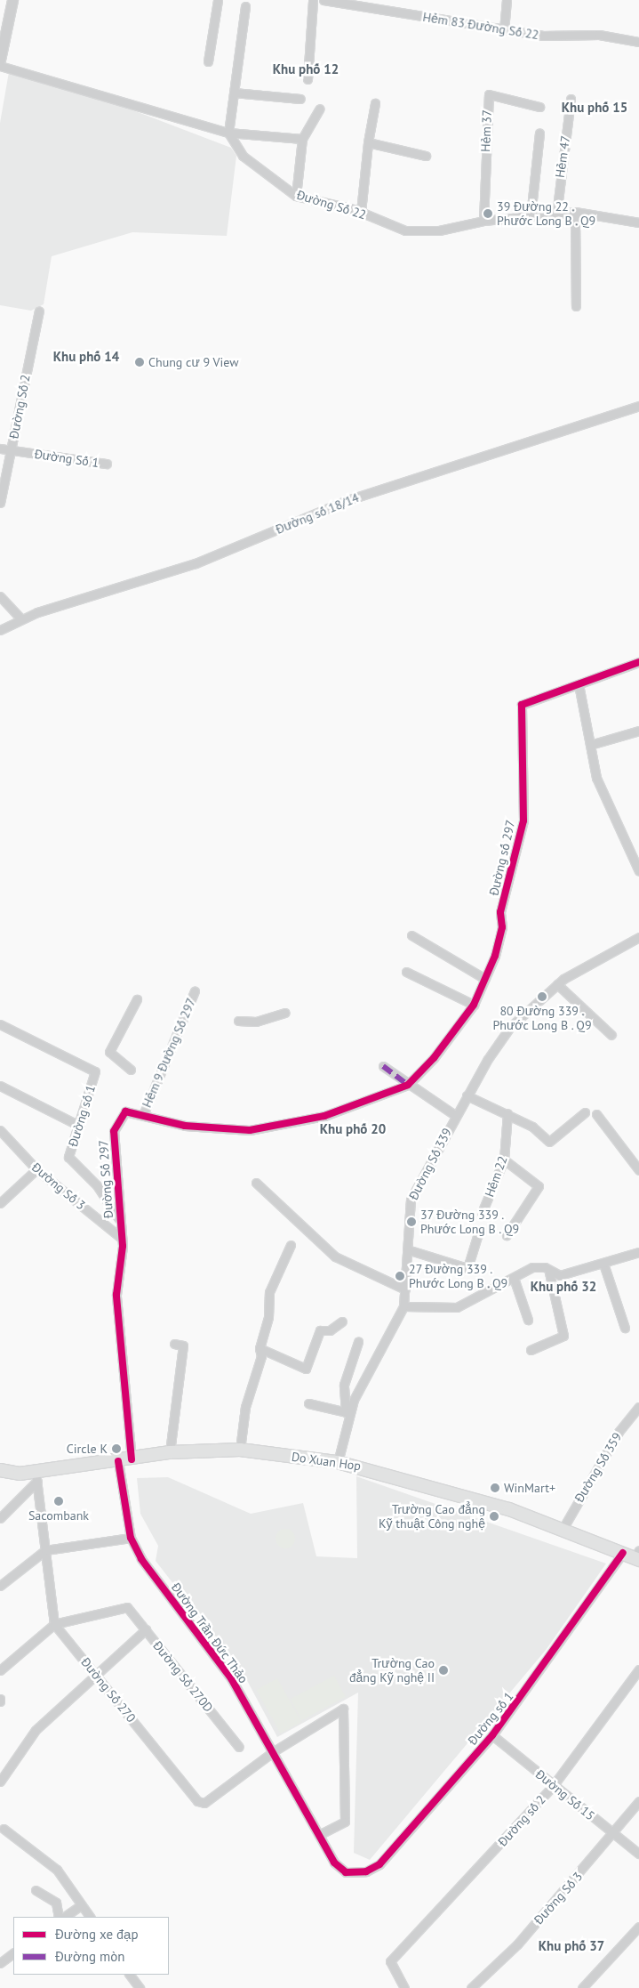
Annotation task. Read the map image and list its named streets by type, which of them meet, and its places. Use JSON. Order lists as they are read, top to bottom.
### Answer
{
  "streets": {
    "main road": ["Do Xuan Hop"],
    "street": [
      "Hẻm 83 Đường Số 22",
      "Hẻm 37",
      "Hẻm 47",
      "Đường Số 22",
      "Đường Số 2",
      "Đường Số 1",
      "Đường số 18/14",
      "Đường số 297",
      "Hẻm 9 Đường Số 297",
      "Đường số 1",
      "Đường Số 339",
      "Hẻm 22",
      "Đường Số 297",
      "Đường Số 3",
      "Đường Số 359",
      "Đường Trần Đức Thảo",
      "Đường Số 270D",
      "Đường Số 270",
      "Đường Số 15",
      "Đường số 2"
    ]
  },
  "crossings": [
    ["Hẻm 37", "Đường Số 22"],
    ["Hẻm 47", "Đường Số 22"],
    ["Đường Số 2", "Đường Số 1"],
    ["Đường số 297", "Đường Số 297"],
    ["Hẻm 9 Đường Số 297", "Đường Số 297"],
    ["Đường số 1", "Đường Số 297"],
    ["Đường số 1", "Do Xuan Hop"],
    ["Đường số 1", "Đường Trần Đức Thảo"],
    ["Đường số 1", "Đường Số 15"],
    ["Đường Số 339", "Do Xuan Hop"],
    ["Đường Số 297", "Đường Số 3"],
    ["Đường Số 297", "Do Xuan Hop"],
    ["Đường Số 3", "Đường Số 15"],
    ["Do Xuan Hop", "Đường Số 359"],
    ["Do Xuan Hop", "Đường Trần Đức Thảo"],
    ["Đường Trần Đức Thảo", "Đường Số 270"],
    ["Đường Số 270D", "Đường Số 270"],
    ["Đường Số 15", "Đường số 2"]
  ],
  "districts": [
    "Khu phố 12",
    "Khu phố 15",
    "Khu phố 14",
    "Khu phố 20",
    "Khu phố 32",
    "Khu phố 37"
  ],
  "places": [
    "39 Đường 22 . Phước Long B . Q9",
    "Chung cư 9 View",
    "80 Đường 339 . Phước Long B . Q9",
    "37 Đường 339 . Phước Long B . Q9",
    "27 Đường 339 . Phước Long B . Q9",
    "Circle K",
    "WinMart+",
    "Sacombank",
    "Trường Cao đẳng Kỹ thuật Công nghệ",
    "Trường Cao đẳng Kỹ nghệ II"
  ],
  "legend": ["Đường xe đạp", "Đường mòn"]
}
